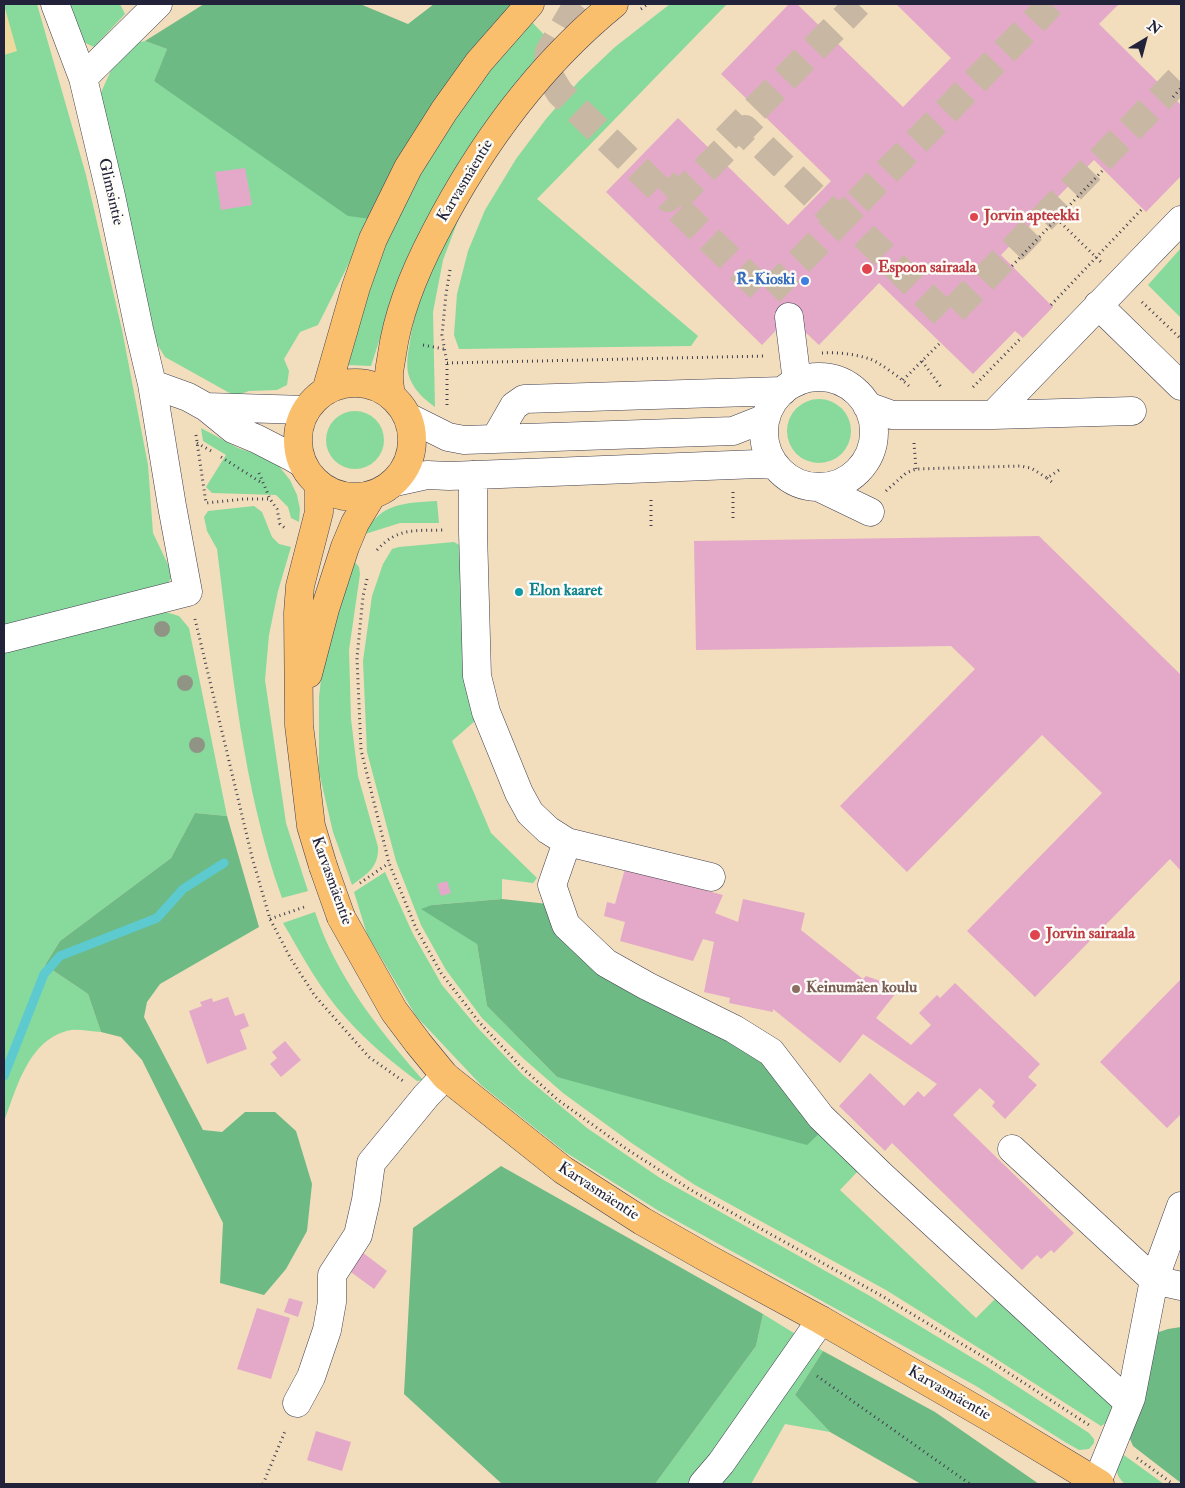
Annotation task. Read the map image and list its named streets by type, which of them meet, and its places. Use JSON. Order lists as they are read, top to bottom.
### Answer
{
  "streets": {
    "main road": ["Karvasmäentie"],
    "street": ["Glimsintie"]
  },
  "places": [
    "Jorvin apteekki",
    "Espoon sairaala",
    "R-Kioski",
    "Elon kaaret",
    "Jorvin sairaala",
    "Keinumäen koulu"
  ],
  "north": "top right"
}
